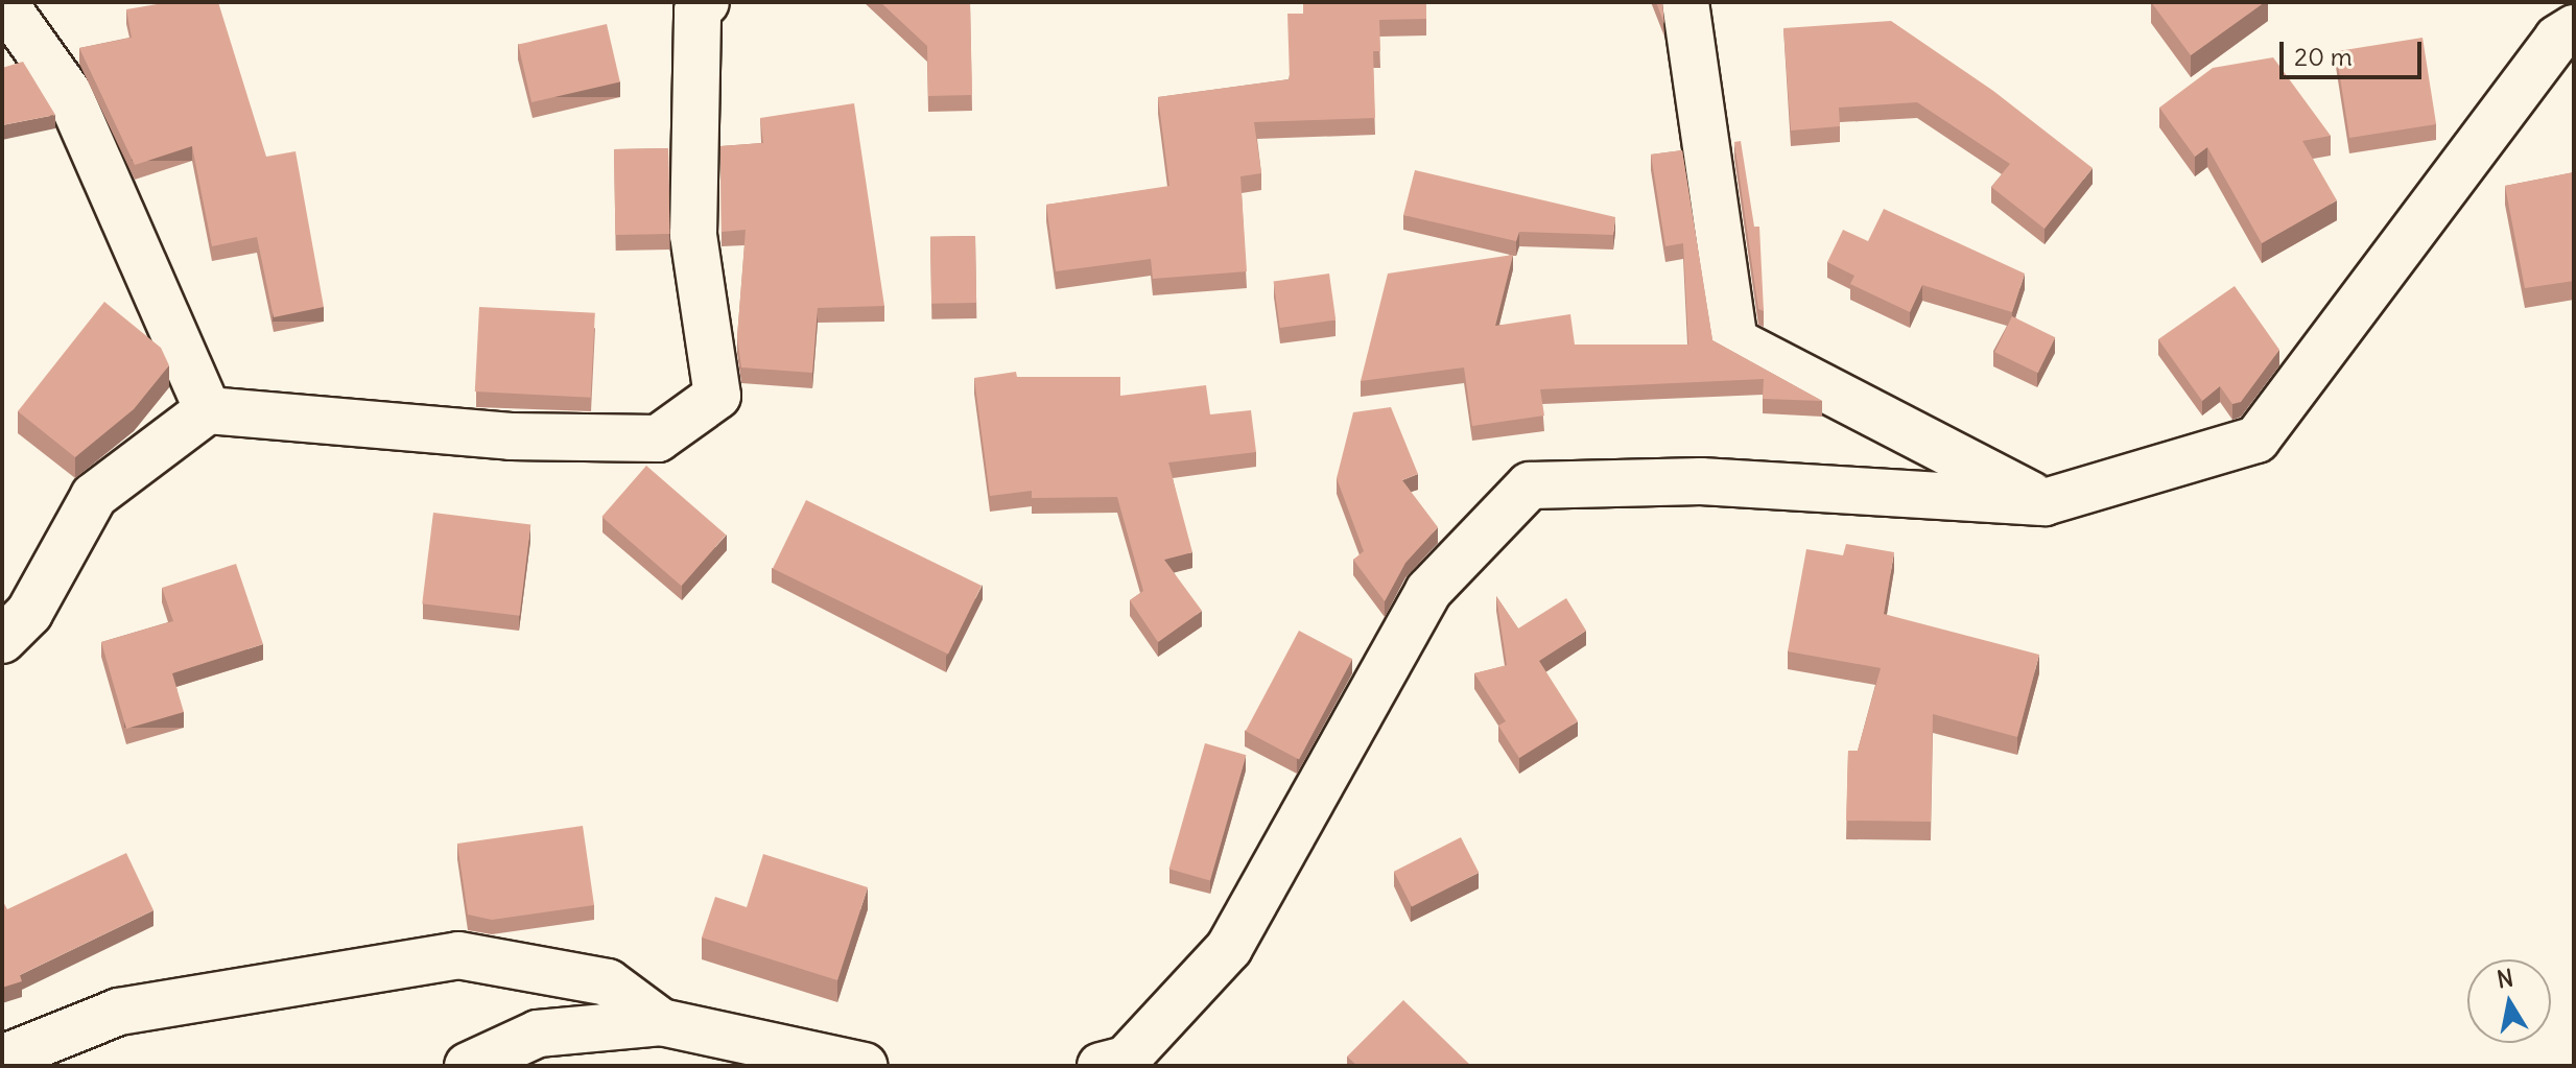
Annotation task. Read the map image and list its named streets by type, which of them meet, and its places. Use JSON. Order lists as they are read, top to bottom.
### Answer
{
  "scale_bar": "20 m",
  "north": "top"
}
